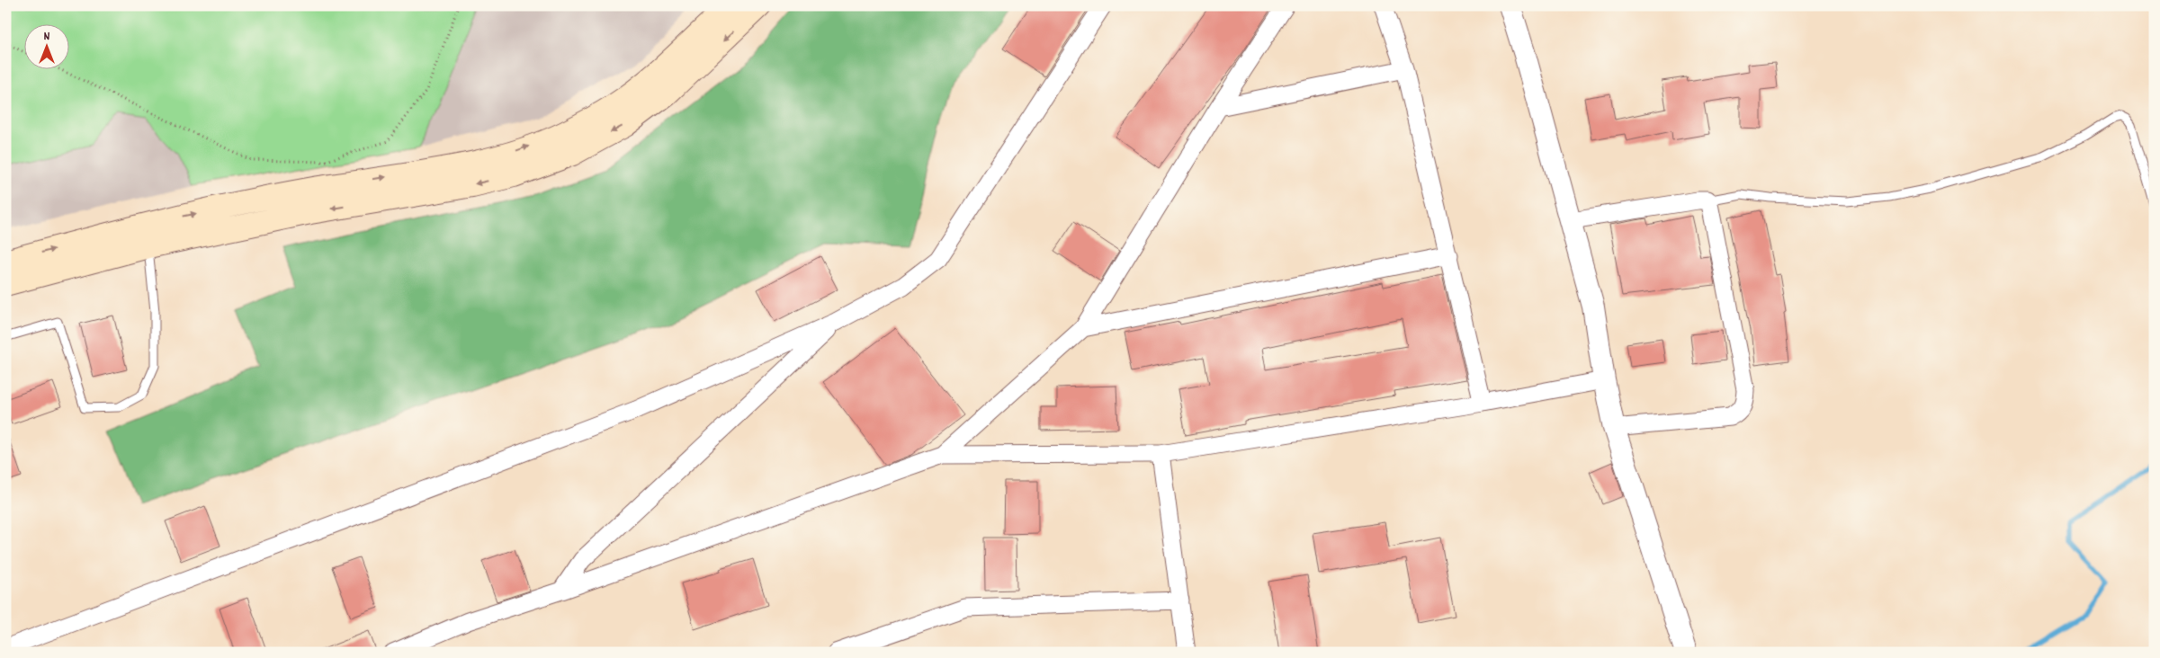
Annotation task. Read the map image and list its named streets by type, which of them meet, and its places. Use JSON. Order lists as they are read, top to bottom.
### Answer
{
  "north": "top"
}
